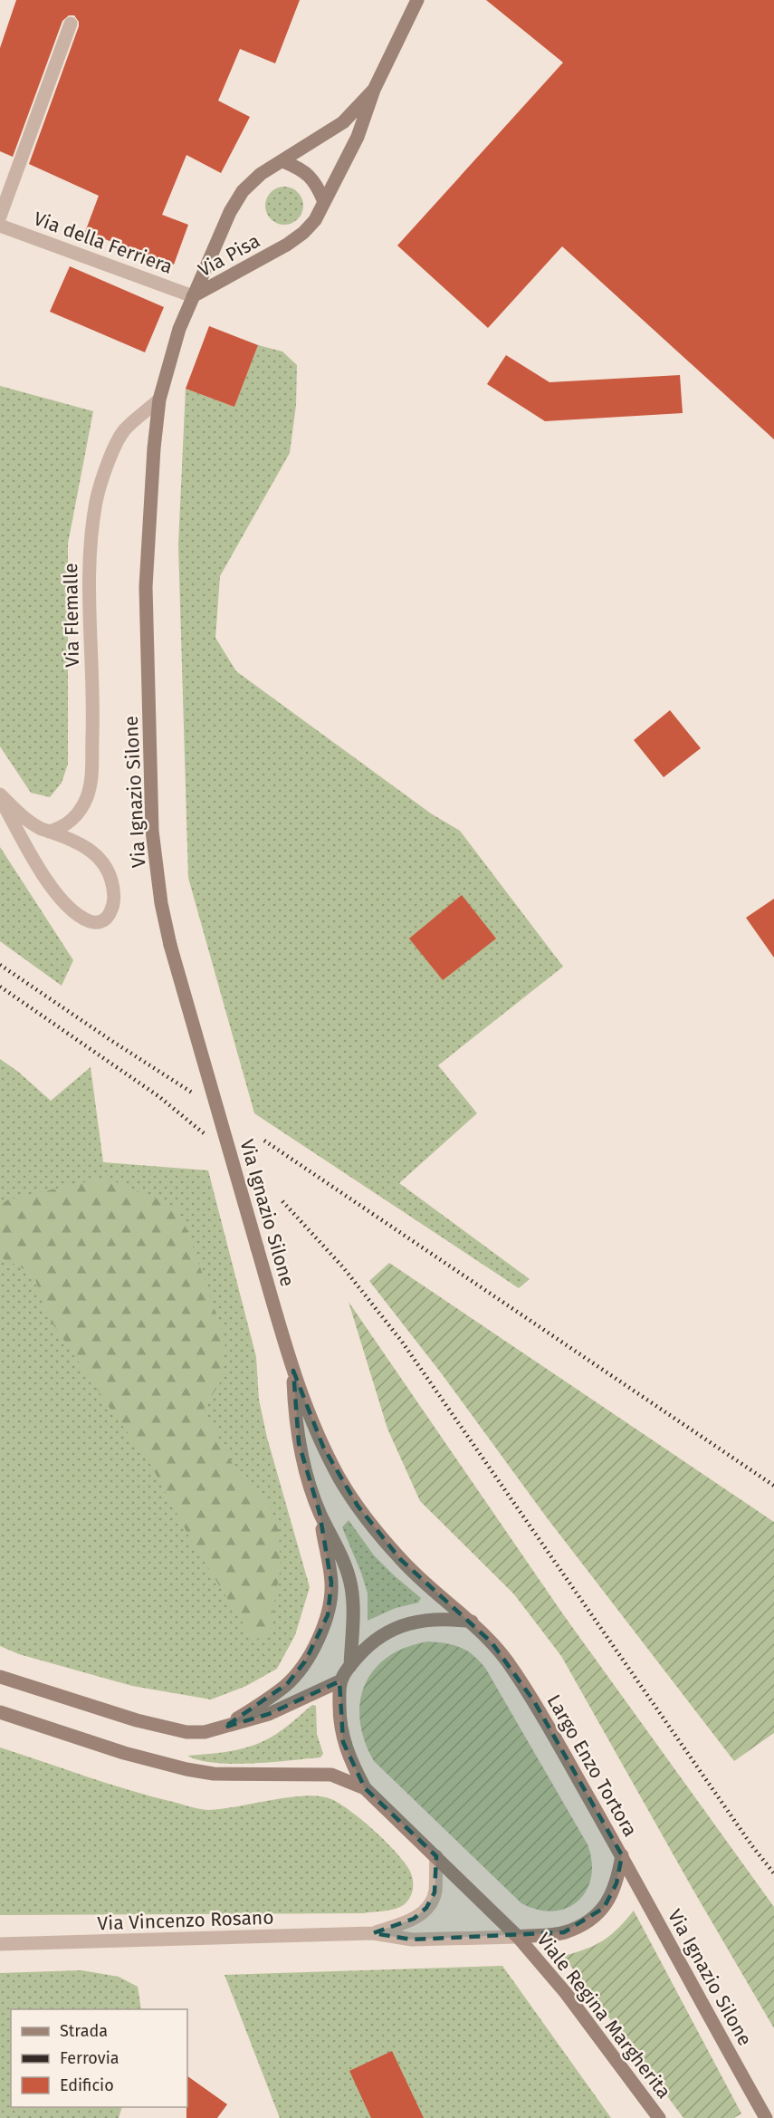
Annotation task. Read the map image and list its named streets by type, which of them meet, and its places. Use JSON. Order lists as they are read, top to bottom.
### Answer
{
  "streets": {
    "main road": [
      "Via Pisa",
      "Via Ignazio Silone",
      "Largo Enzo Tortora",
      "Viale Regina Margherita"
    ],
    "street": ["Via della Ferriera", "Via Flemalle", "Via Vincenzo Rosano"]
  },
  "crossings": [
    ["Via della Ferriera", "Via Pisa"],
    ["Via della Ferriera", "Via Ignazio Silone"],
    ["Via Pisa", "Via Ignazio Silone"],
    ["Via Flemalle", "Via Ignazio Silone"],
    ["Via Ignazio Silone", "Largo Enzo Tortora"],
    ["Largo Enzo Tortora", "Via Vincenzo Rosano"],
    ["Largo Enzo Tortora", "Viale Regina Margherita"],
    ["Via Vincenzo Rosano", "Viale Regina Margherita"]
  ],
  "legend": ["Strada", "Ferrovia", "Edificio"]
}
